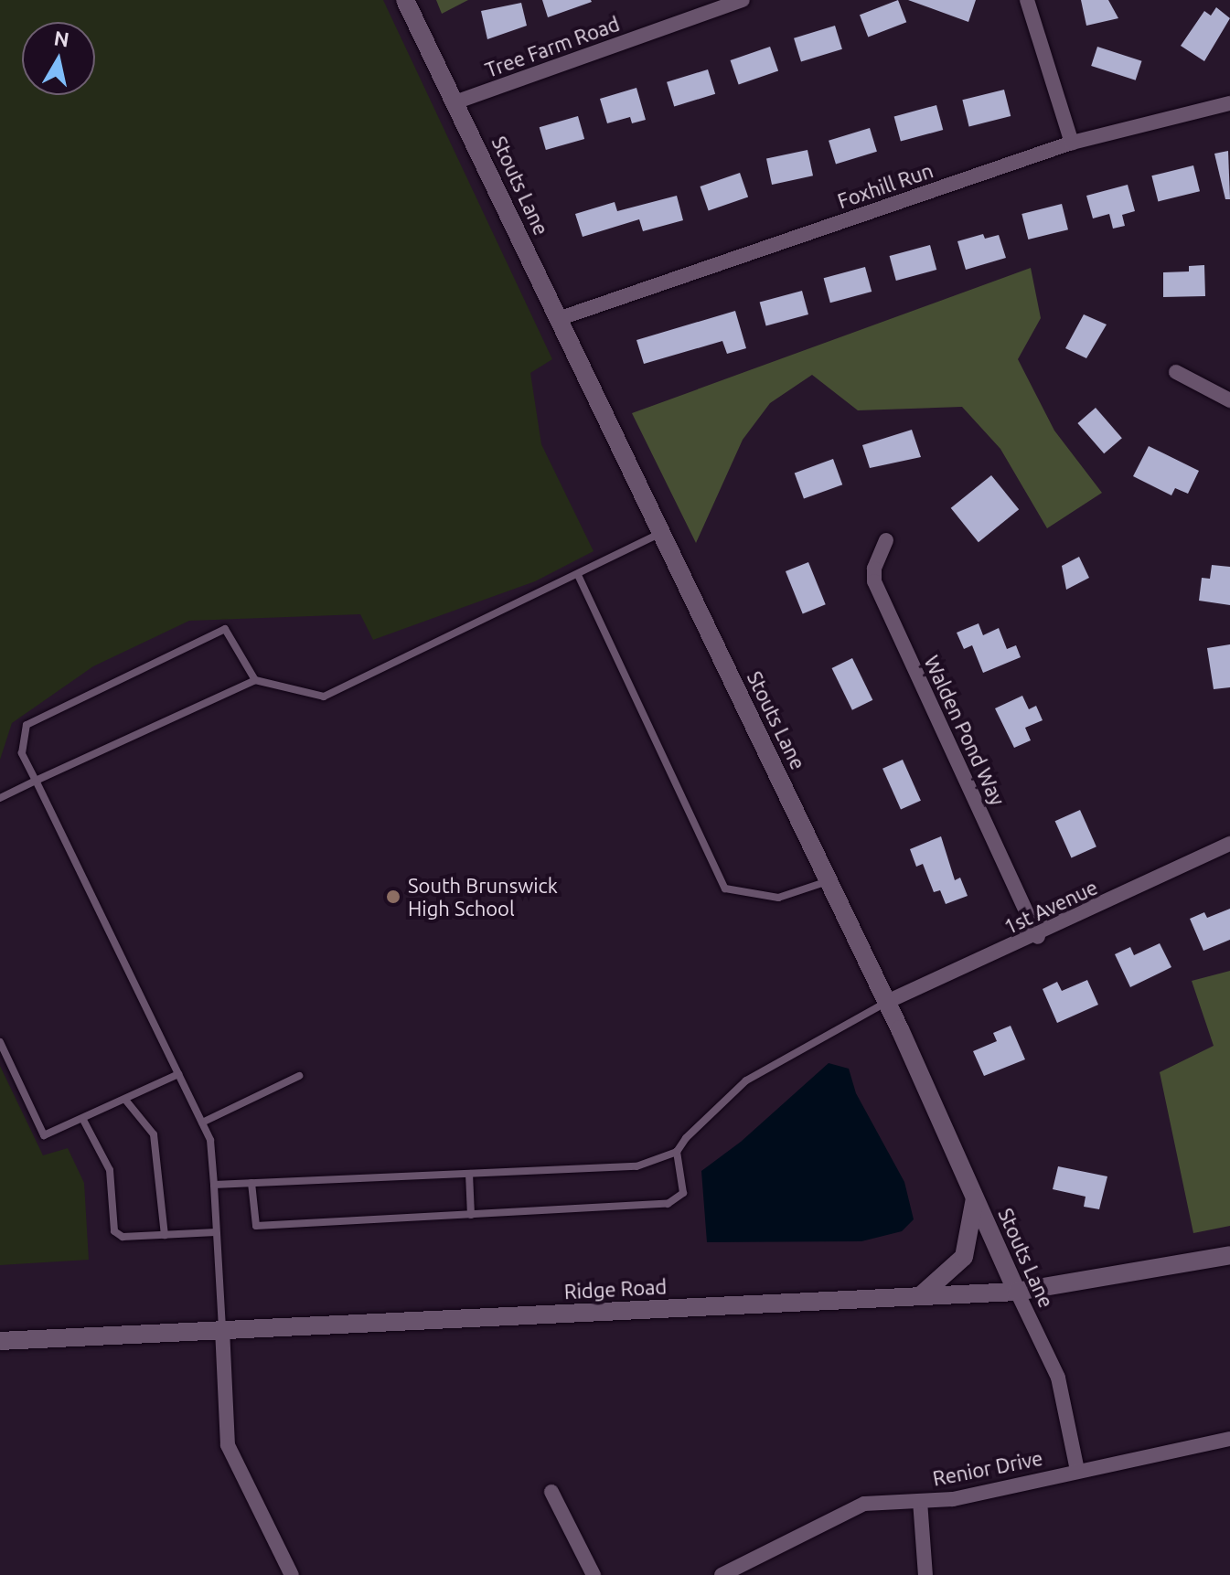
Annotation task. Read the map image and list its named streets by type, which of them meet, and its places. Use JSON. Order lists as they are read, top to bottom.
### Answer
{
  "streets": {
    "street": [
      "Tree Farm Road",
      "Stouts Lane",
      "Foxhill Run",
      "Walden Pond Way",
      "1st Avenue",
      "Ridge Road",
      "Renior Drive"
    ]
  },
  "crossings": [
    ["Tree Farm Road", "Stouts Lane"],
    ["Stouts Lane", "Foxhill Run"],
    ["Stouts Lane", "1st Avenue"],
    ["Stouts Lane", "Ridge Road"],
    ["Stouts Lane", "Renior Drive"],
    ["Walden Pond Way", "1st Avenue"]
  ],
  "places": ["South Brunswick High School"],
  "north": "top"
}
